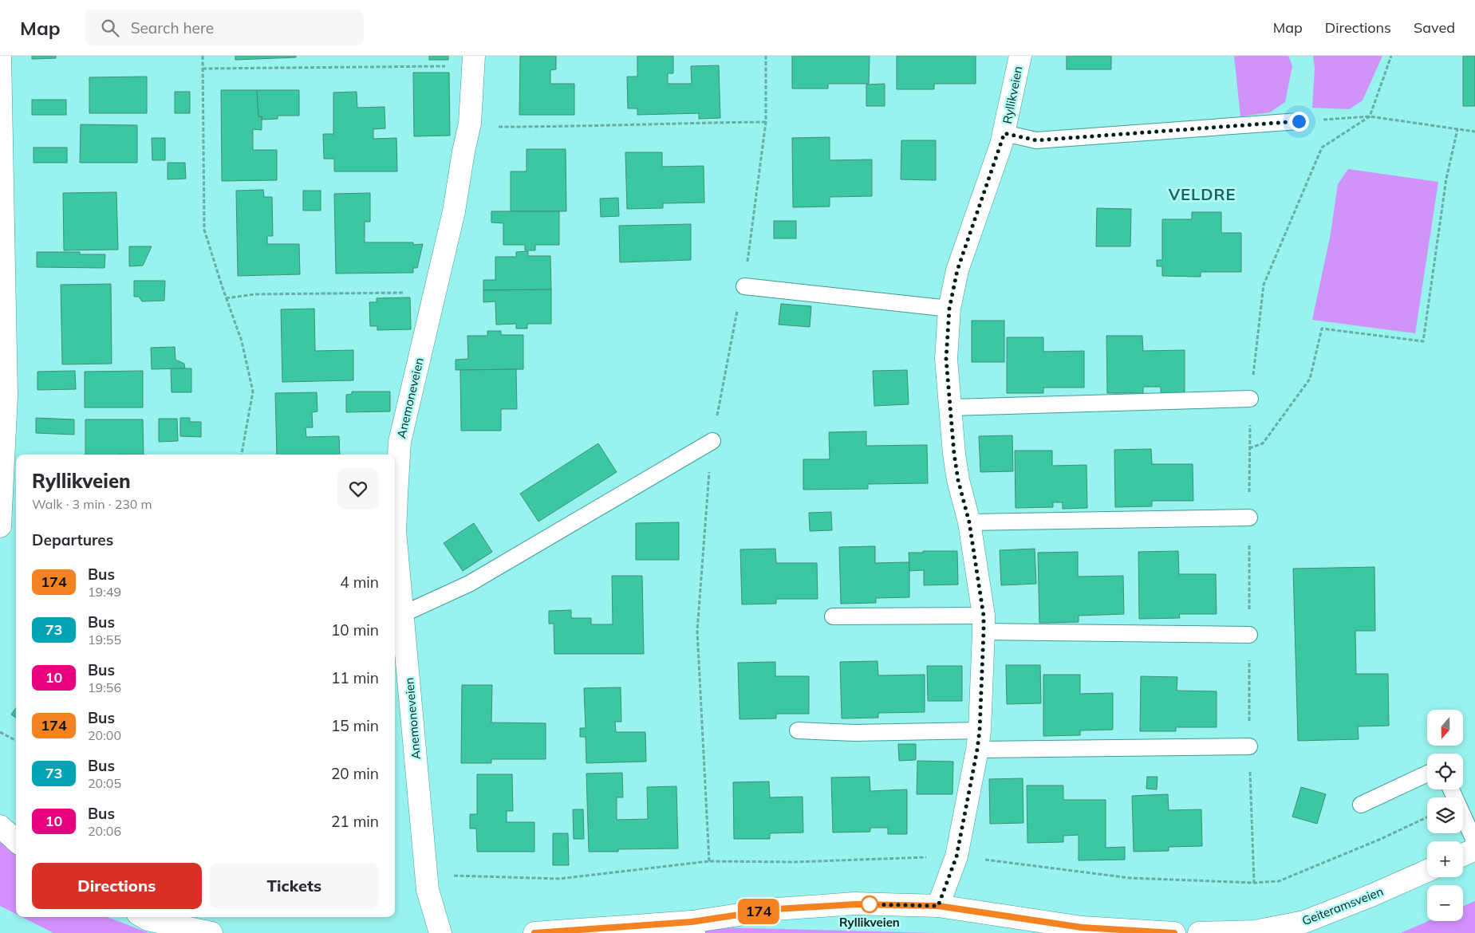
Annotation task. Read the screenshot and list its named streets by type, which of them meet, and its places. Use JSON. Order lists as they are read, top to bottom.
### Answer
{
  "streets": {
    "street": ["Ryllikveien", "Anemoneveien", "Geiteramsveien"]
  },
  "districts": ["VELDRE"],
  "places": ["Ryllikveien"],
  "lines": ["bus line 174"],
  "north": "bottom",
  "page": {
    "header": "Map",
    "search": "Search here",
    "nav": ["Map", "Directions", "Saved"],
    "on_map": "174",
    "heading": [
      ["Ryllikveien", "Walk · 3 min · 230 m"],
      "Departures"
    ],
    "list": [
      {
        "mark": "174",
        "name": "Bus",
        "note": "19:49",
        "value": "4 min"
      },
      {
        "mark": "73",
        "name": "Bus",
        "note": "19:55",
        "value": "10 min"
      },
      {
        "mark": "10",
        "name": "Bus",
        "note": "19:56",
        "value": "11 min"
      },
      {
        "mark": "174",
        "name": "Bus",
        "note": "20:00",
        "value": "15 min"
      },
      {
        "mark": "73",
        "name": "Bus",
        "note": "20:05",
        "value": "20 min"
      },
      {
        "mark": "10",
        "name": "Bus",
        "note": "20:06",
        "value": "21 min"
      }
    ],
    "map_buttons": ["+", "−"],
    "buttons": ["Directions", "Tickets"]
  }
}
